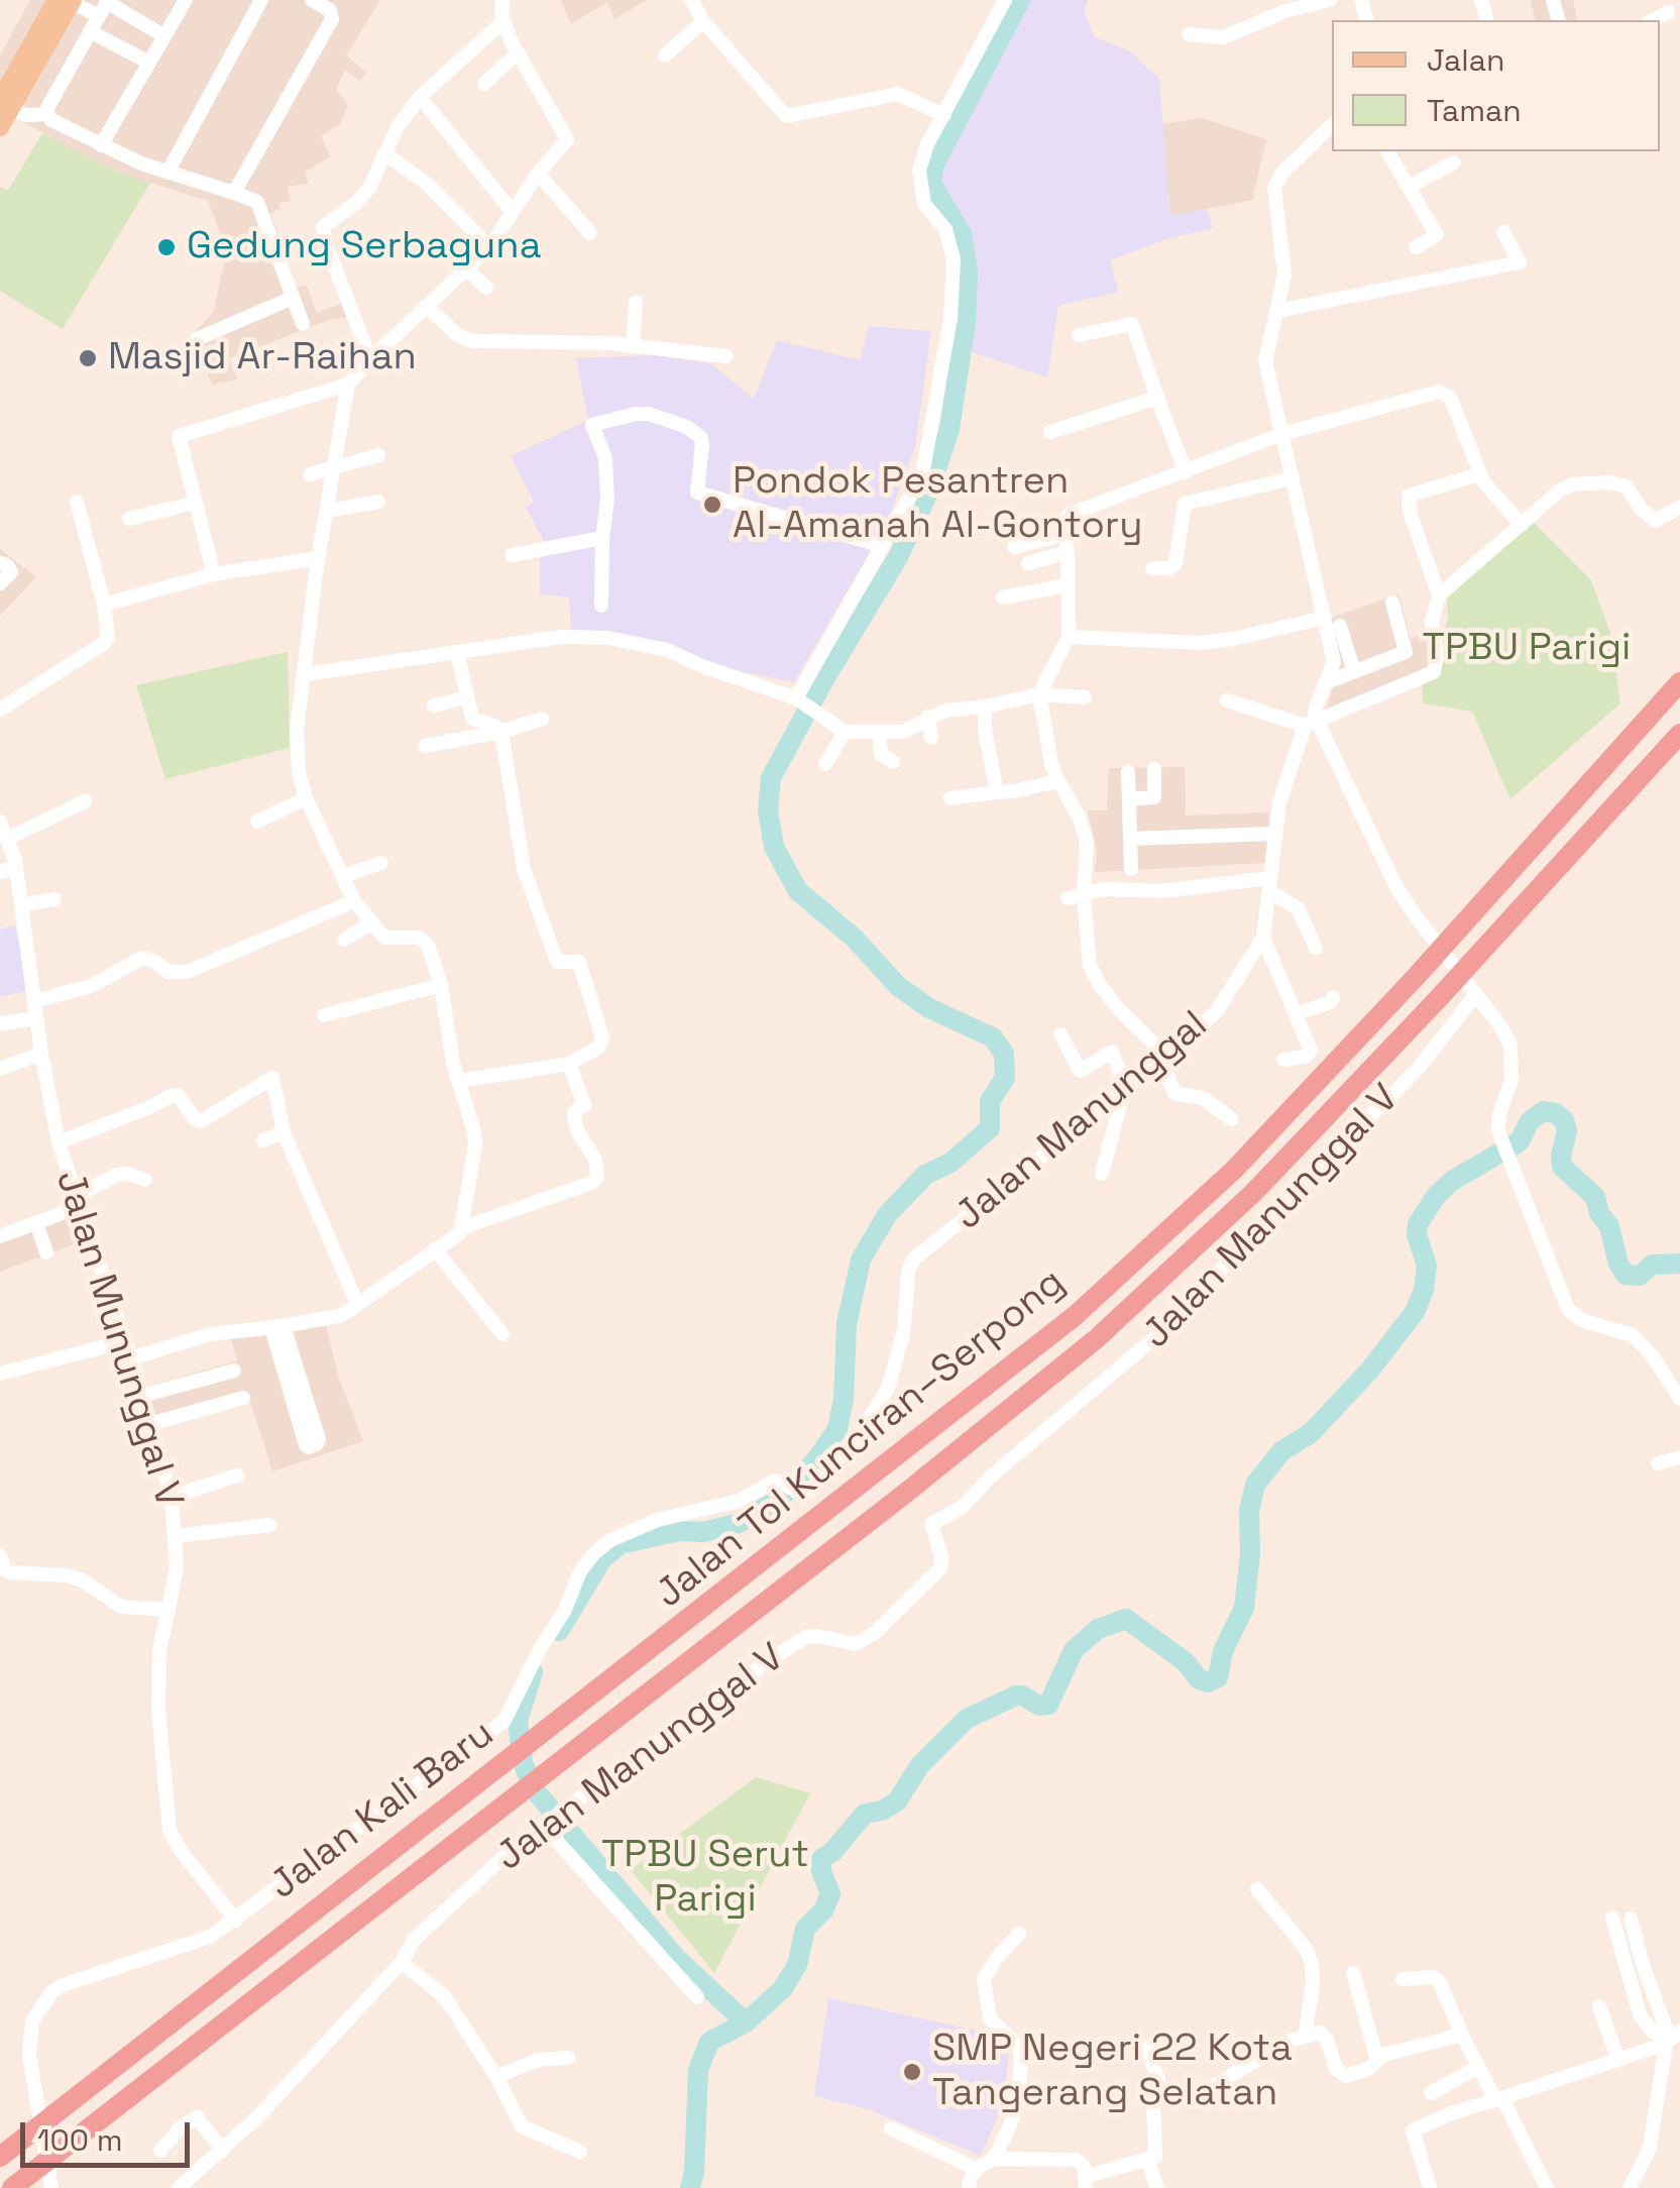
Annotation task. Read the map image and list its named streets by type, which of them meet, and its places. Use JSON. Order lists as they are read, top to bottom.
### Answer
{
  "streets": {
    "highway": ["Jalan Tol Kunciran–Serpong"],
    "street": [
      "Jalan Manunggal",
      "Jalan Manunggal V",
      "Jalan Mununggal V",
      "Jalan Kali Baru"
    ]
  },
  "crossings": [
    ["Jalan Manunggal", "Jalan Kali Baru"],
    ["Jalan Mununggal V", "Jalan Kali Baru"]
  ],
  "parks": ["TPBU Parigi", "TPBU Serut Parigi"],
  "places": [
    "Gedung Serbaguna",
    "Masjid Ar-Raihan",
    "Pondok Pesantren Al-Amanah Al-Gontory",
    "SMP Negeri 22 Kota Tangerang Selatan"
  ],
  "legend": ["Jalan", "Taman"],
  "scale_bar": "100 m"
}
